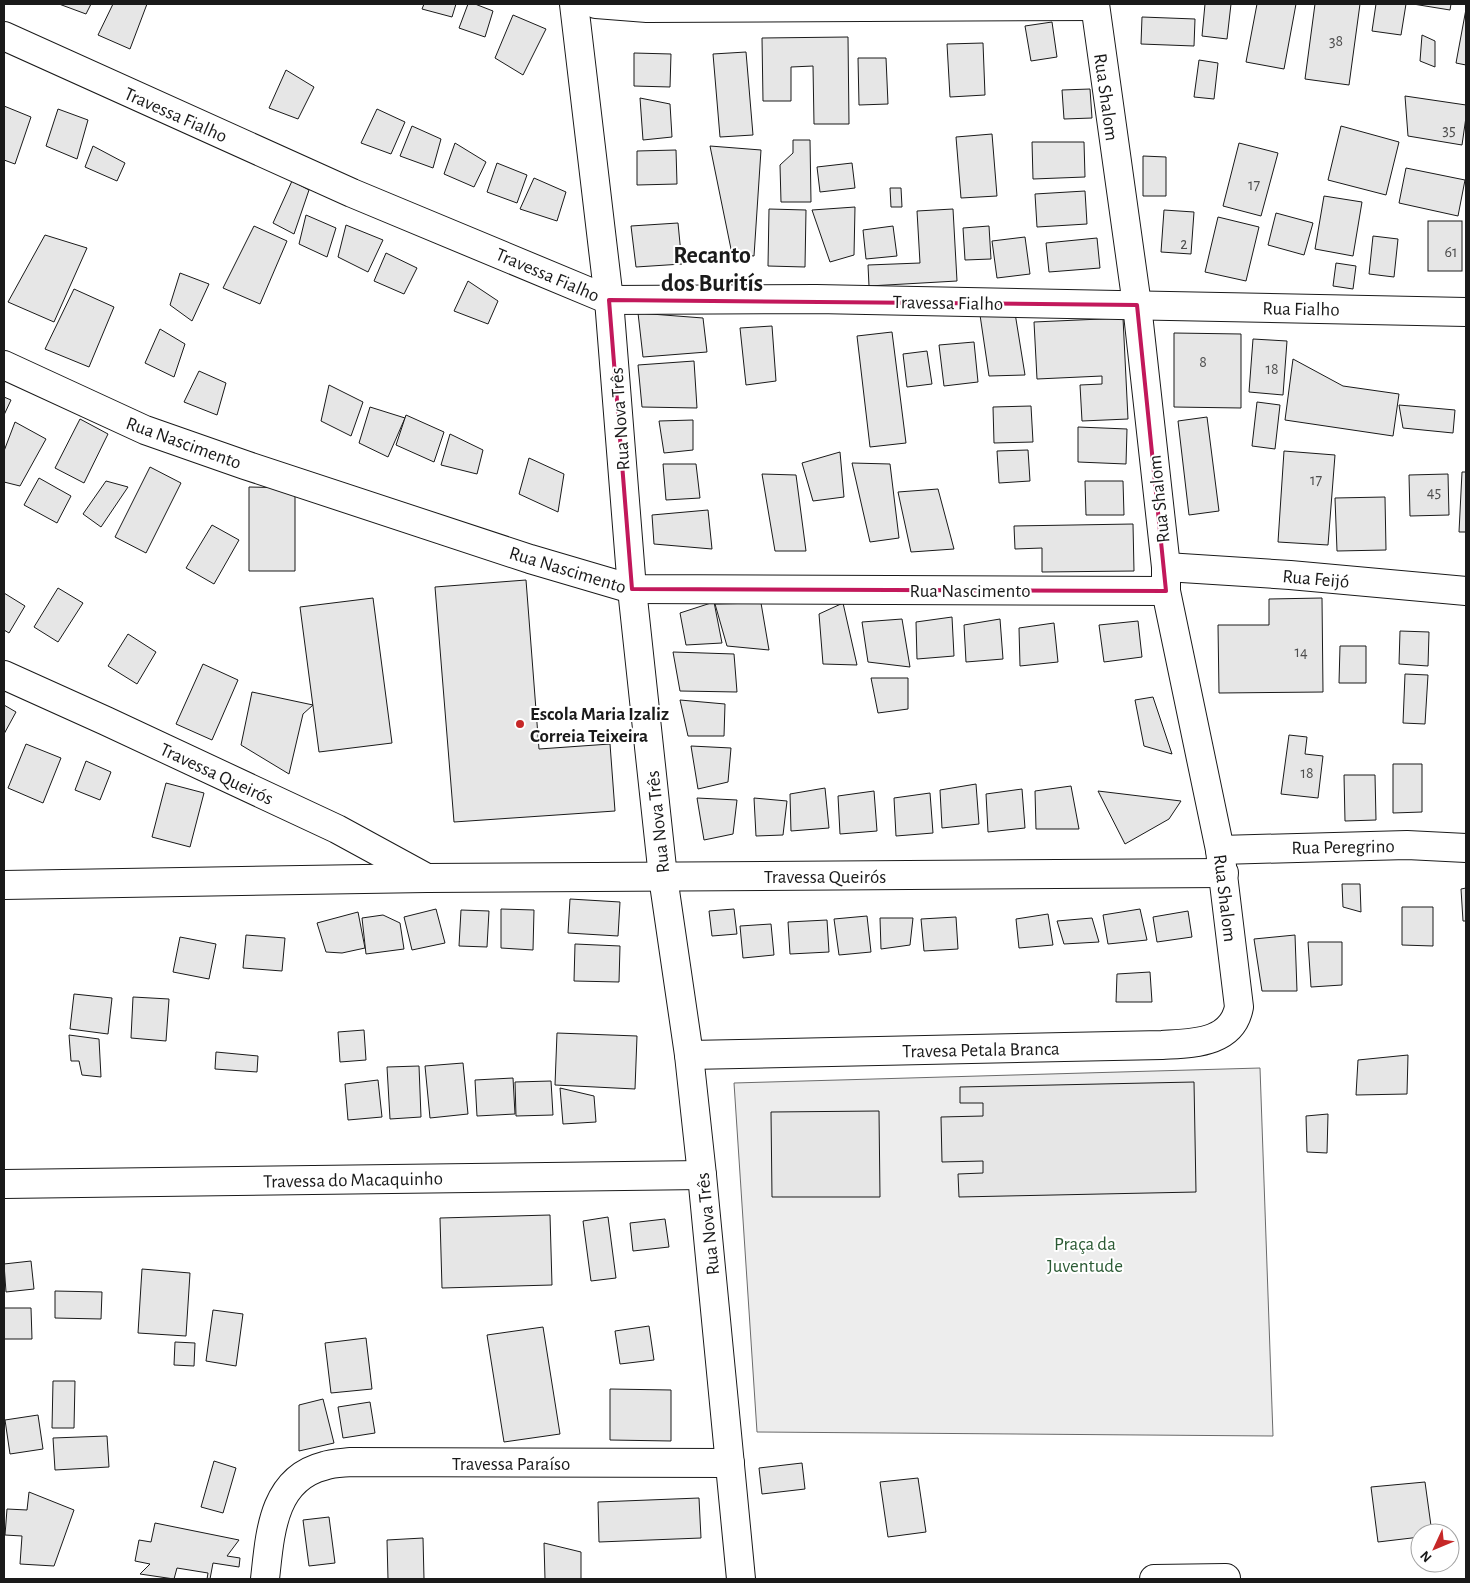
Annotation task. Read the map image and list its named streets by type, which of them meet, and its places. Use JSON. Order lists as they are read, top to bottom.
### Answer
{
  "streets": {
    "street": [
      "Rua Shalom",
      "Travessa Fialho",
      "Rua Fialho",
      "Rua Nova Três",
      "Rua Nascimento",
      "Rua Feijó",
      "Travessa Queirós",
      "Rua Peregrino",
      "Travesa Petala Branca",
      "Travessa do Macaquinho",
      "Travessa Paraíso"
    ]
  },
  "crossings": [
    ["Rua Shalom", "Travessa Fialho"],
    ["Rua Shalom", "Rua Fialho"],
    ["Rua Shalom", "Rua Nascimento"],
    ["Rua Shalom", "Rua Feijó"],
    ["Rua Shalom", "Travessa Queirós"],
    ["Rua Shalom", "Rua Peregrino"],
    ["Rua Shalom", "Travesa Petala Branca"],
    ["Travessa Fialho", "Rua Fialho"],
    ["Travessa Fialho", "Rua Nova Três"],
    ["Rua Nova Três", "Rua Nascimento"],
    ["Rua Nova Três", "Travessa Queirós"],
    ["Rua Nova Três", "Travesa Petala Branca"],
    ["Rua Nova Três", "Travessa do Macaquinho"],
    ["Rua Nova Três", "Travessa Paraíso"],
    ["Rua Nascimento", "Rua Feijó"],
    ["Travessa Queirós", "Rua Peregrino"]
  ],
  "districts": ["Recanto dos Buritís"],
  "parks": ["Praça da Juventude"],
  "places": ["Escola Maria Izaliz Correia Teixeira"],
  "house_numbers": [
    "38",
    "35",
    "17",
    "2",
    "61",
    "8",
    "18",
    "17",
    "45",
    "14",
    "18"
  ],
  "north": "bottom left"
}
